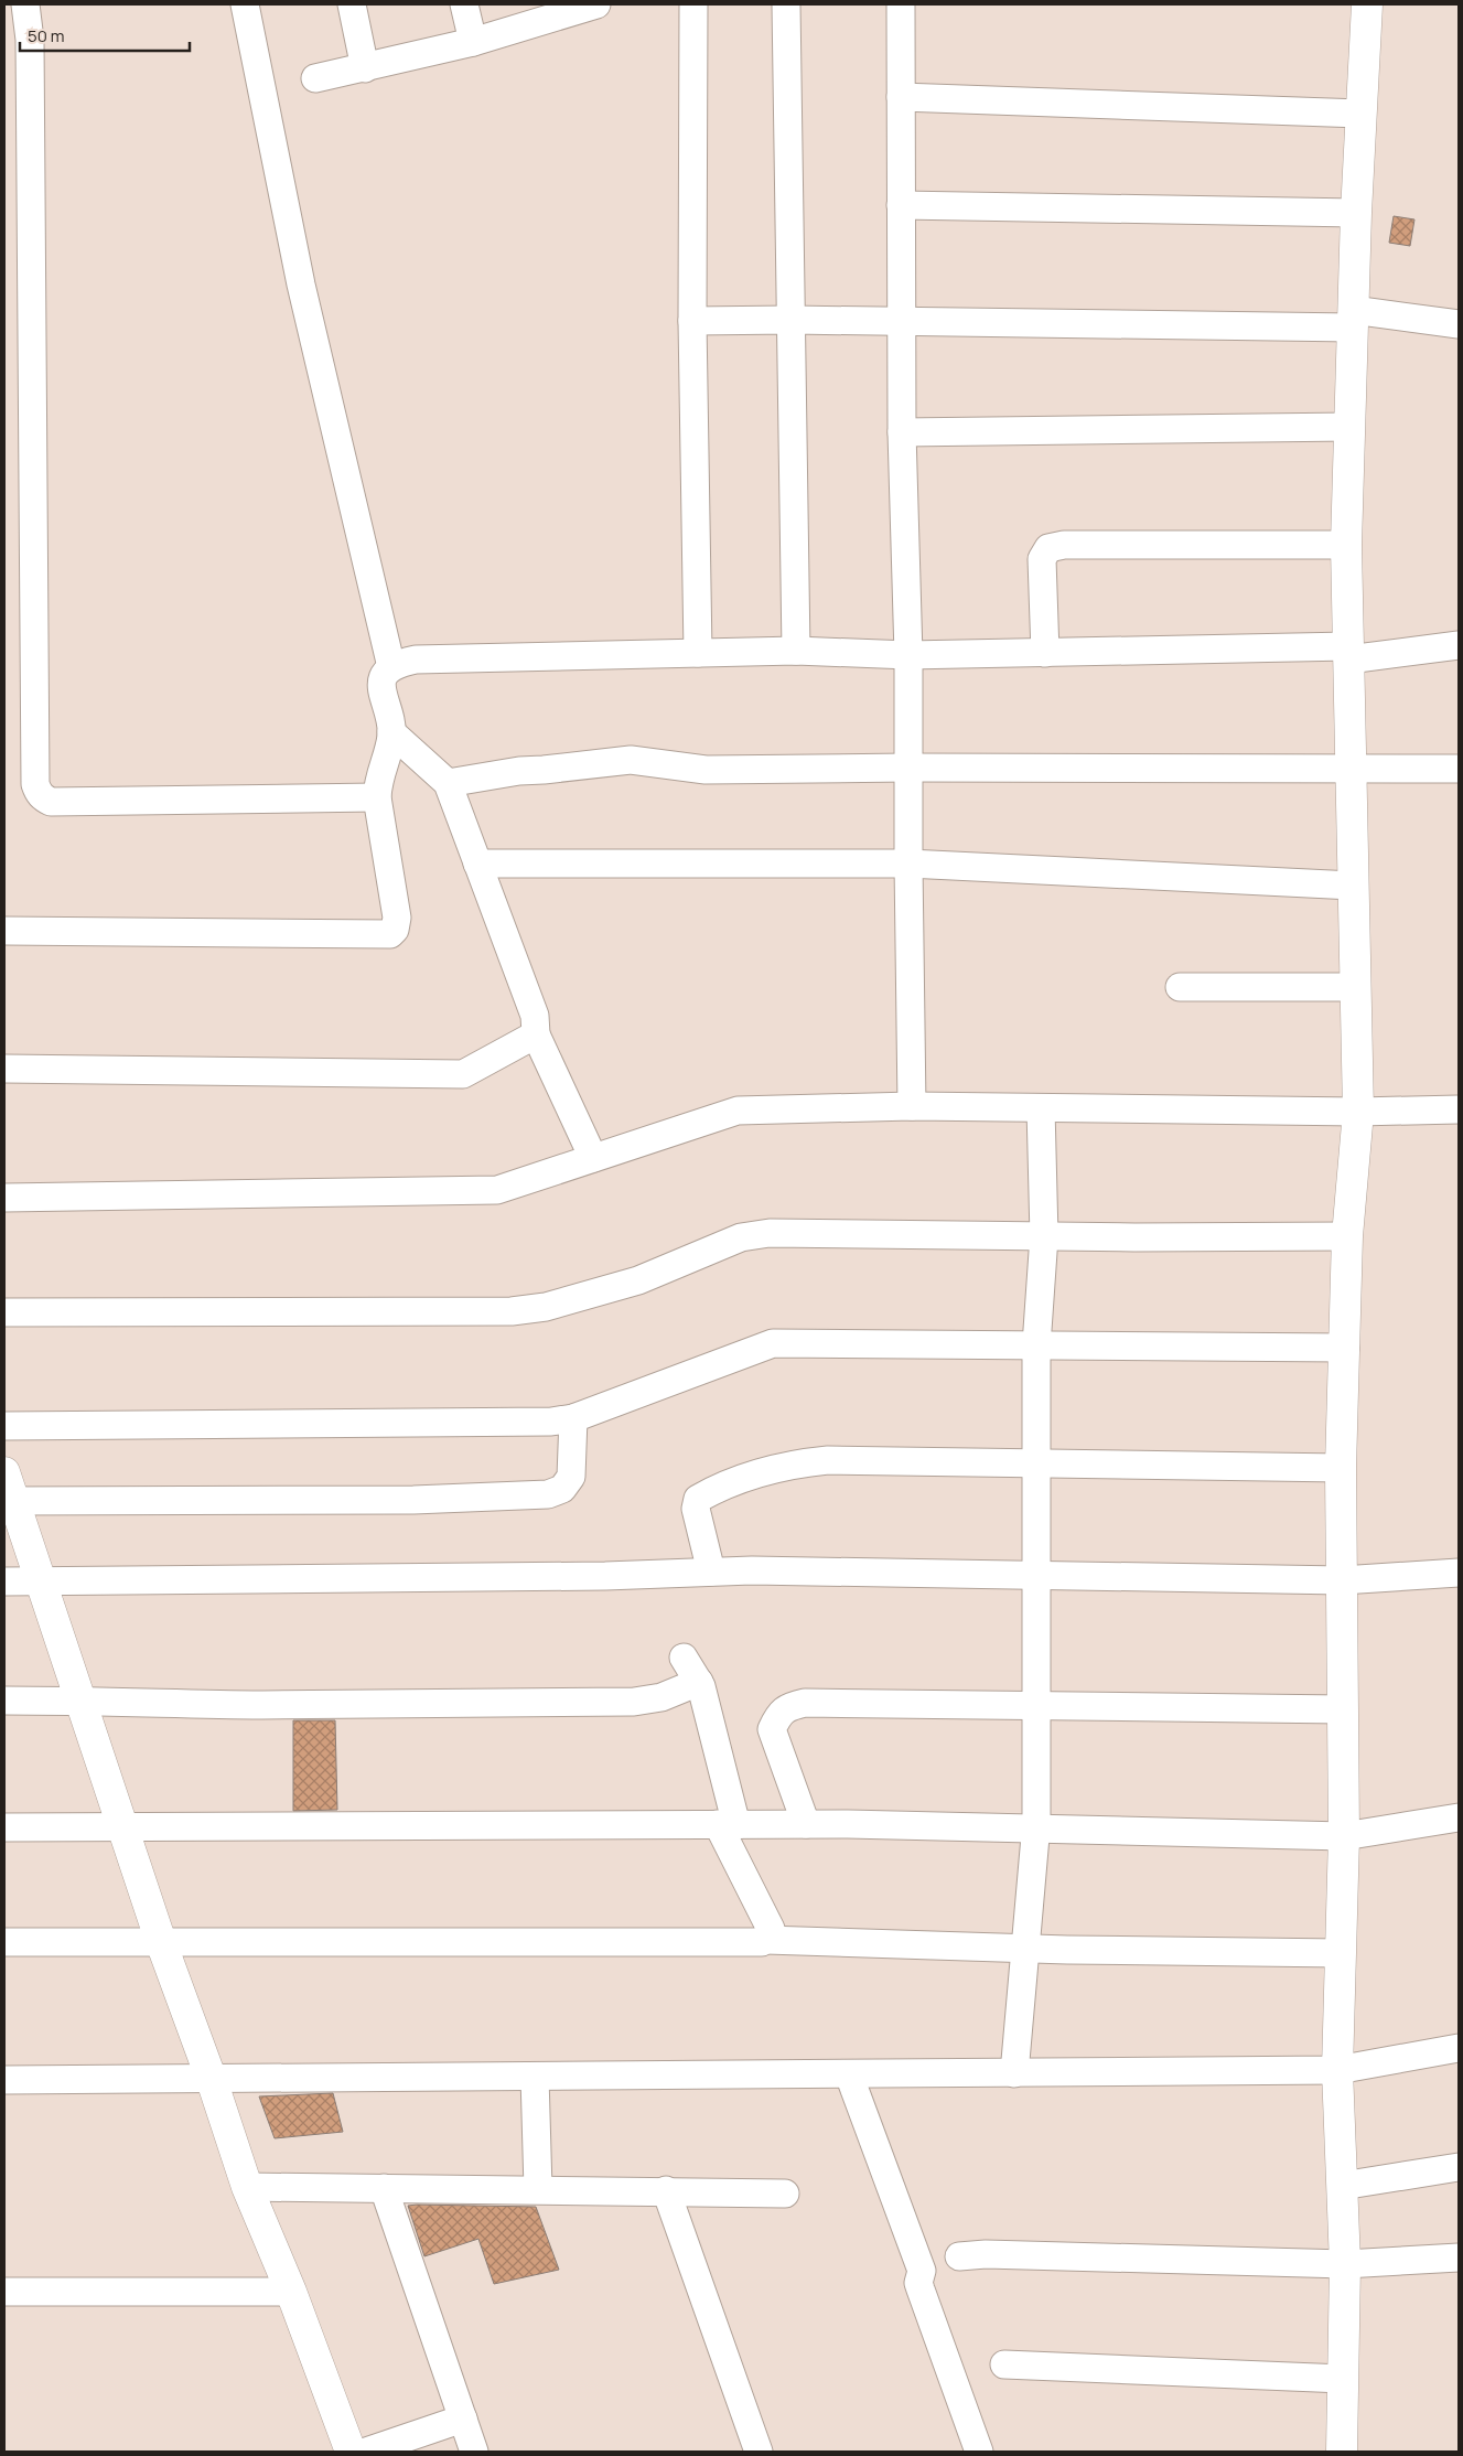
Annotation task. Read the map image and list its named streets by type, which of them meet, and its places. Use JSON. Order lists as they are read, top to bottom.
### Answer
{
  "scale_bar": "50 m"
}
